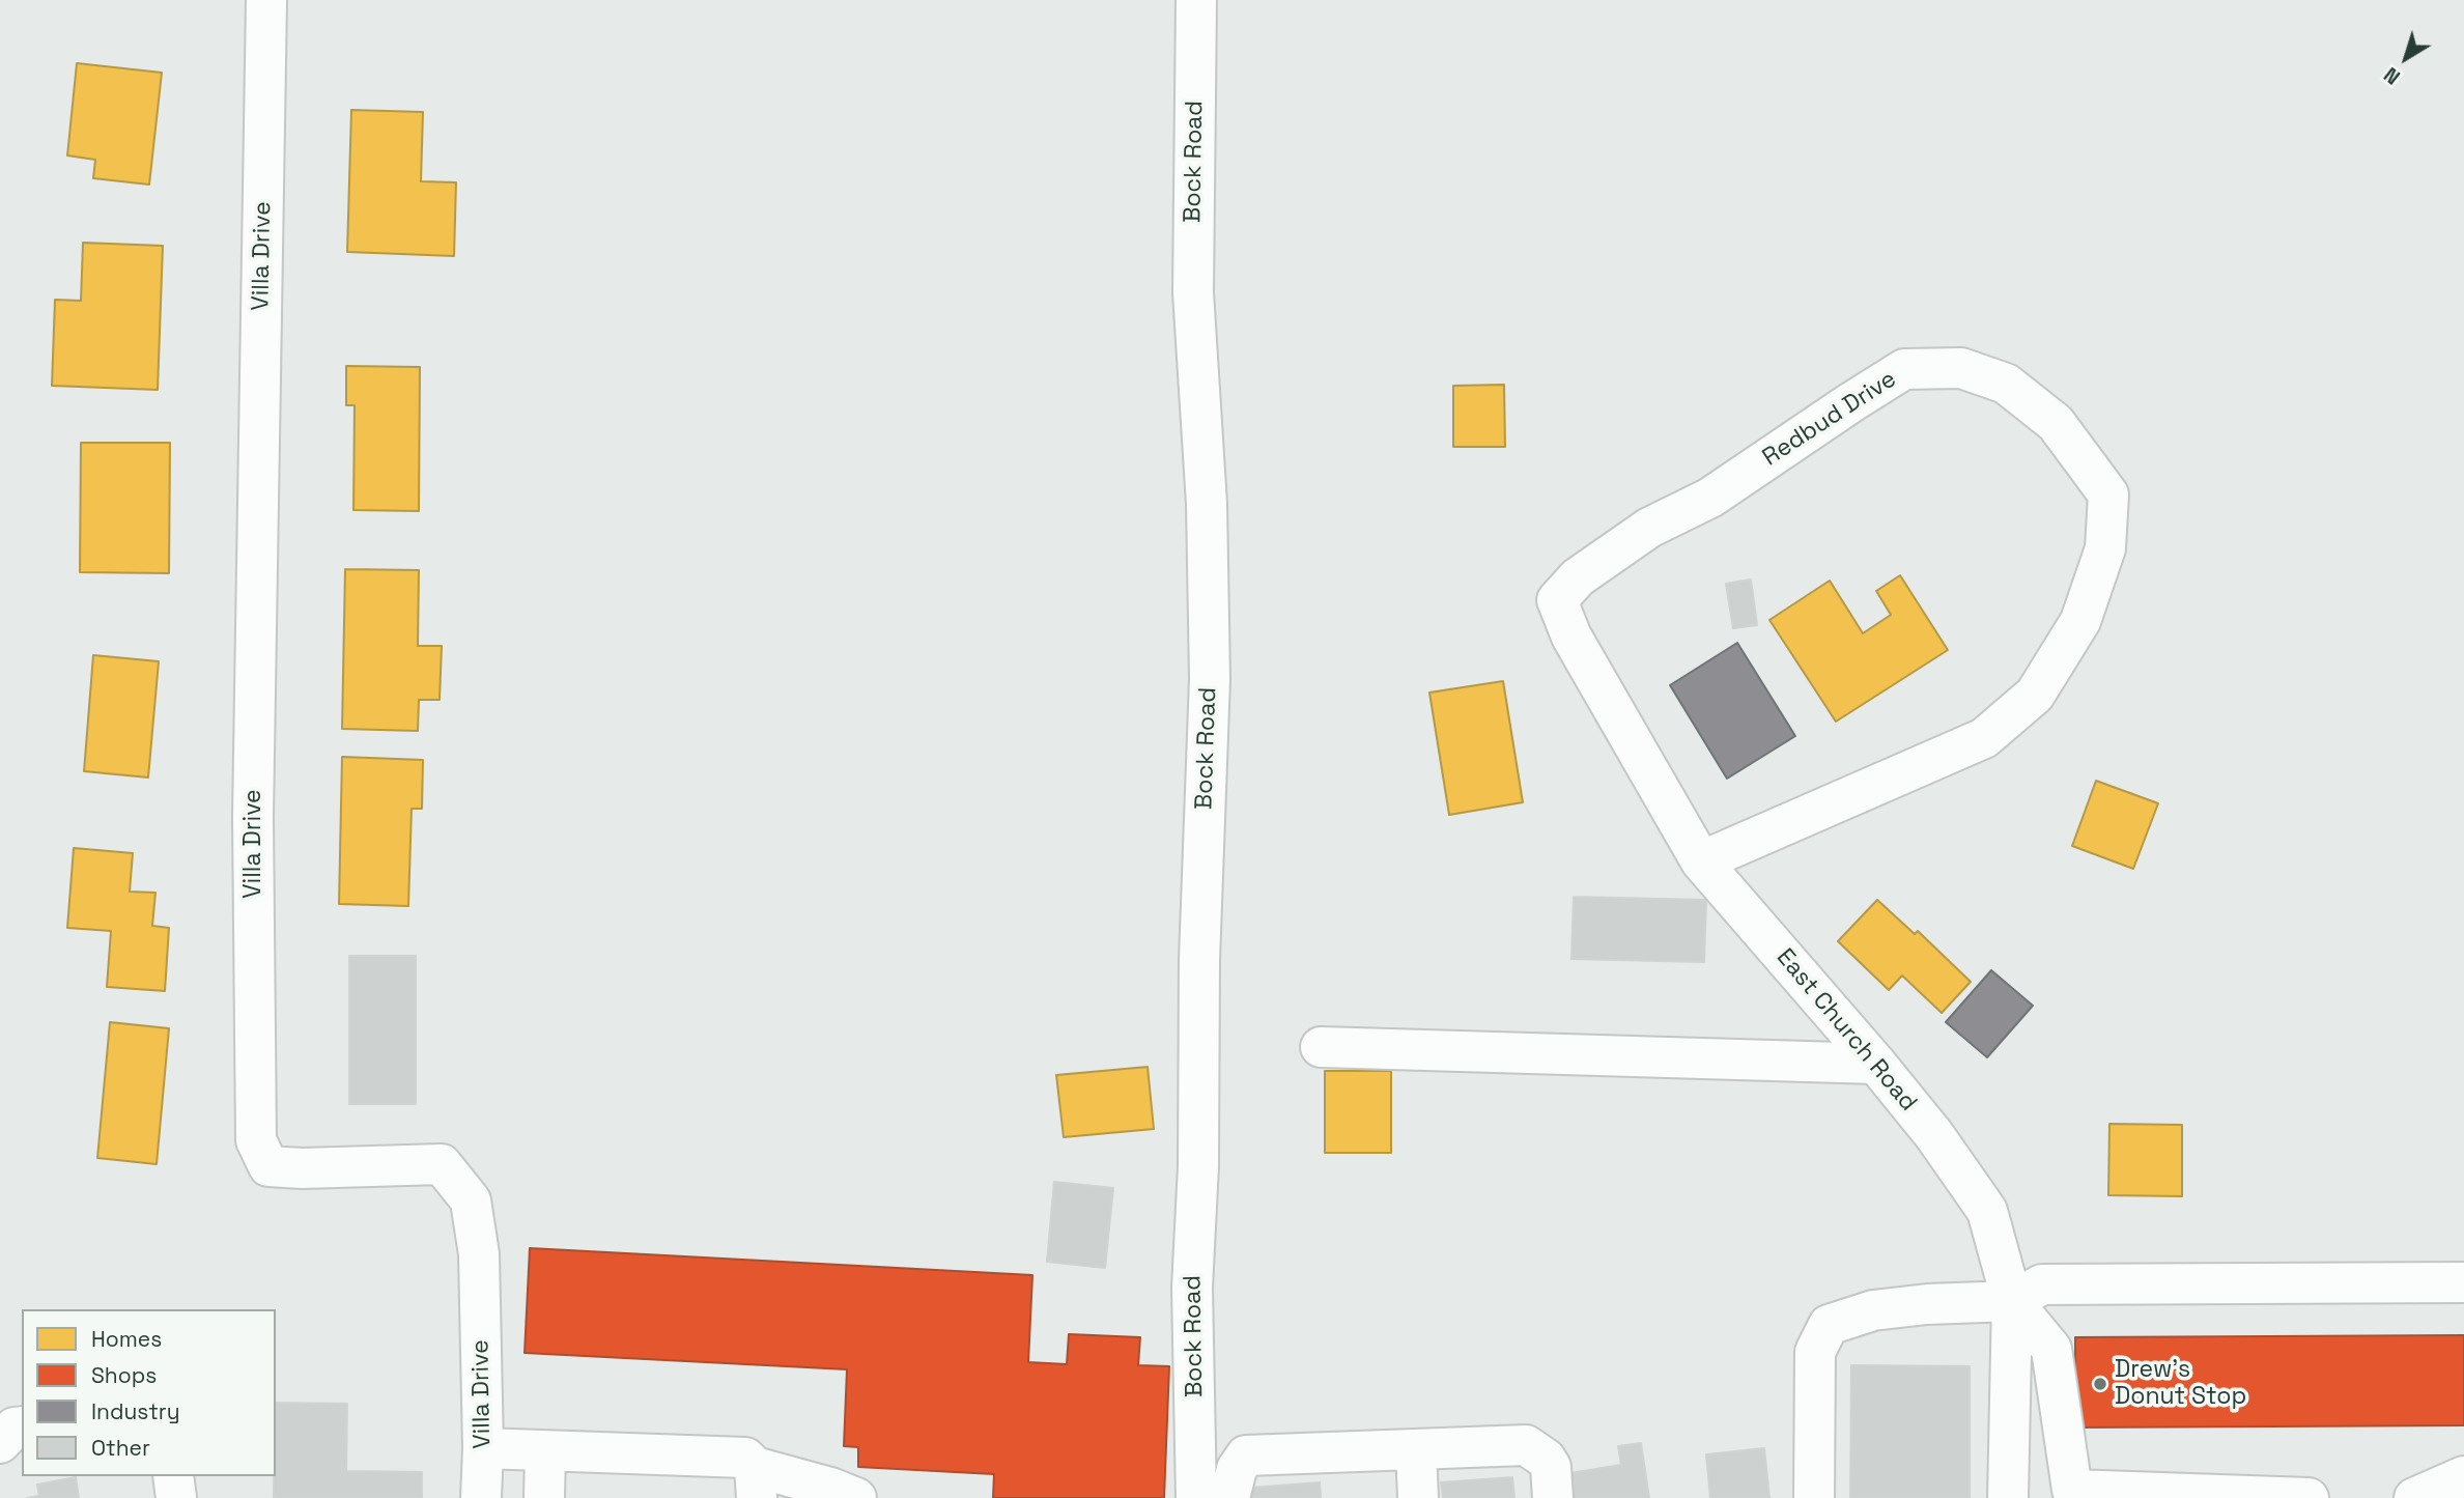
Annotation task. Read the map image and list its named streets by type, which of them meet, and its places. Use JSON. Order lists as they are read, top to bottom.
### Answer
{
  "streets": {
    "street": [
      "Bock Road",
      "Villa Drive",
      "Redbud Drive",
      "East Church Road"
    ]
  },
  "crossings": [
    ["Redbud Drive", "East Church Road"]
  ],
  "places": ["Drew's Donut Stop"],
  "legend": [
    "Homes",
    "Shops",
    "Industry",
    "Other"
  ],
  "north": "bottom left"
}
